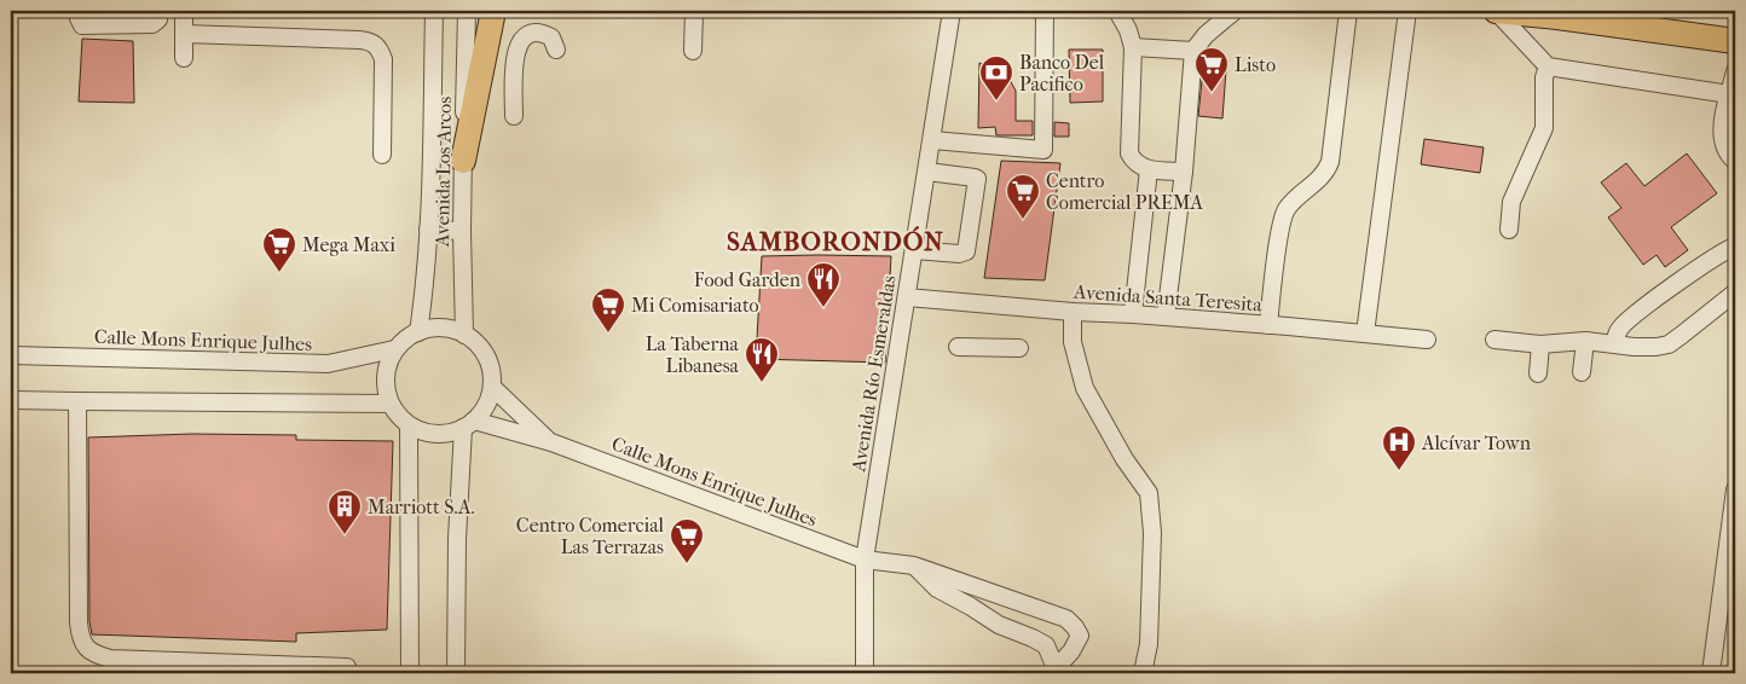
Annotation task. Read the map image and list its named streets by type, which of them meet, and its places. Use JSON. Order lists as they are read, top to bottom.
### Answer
{
  "streets": {
    "street": [
      "Avenida Los Arcos",
      "Avenida Santa Teresita",
      "Calle Mons Enrique Julhes",
      "Avenida Río Esmeraldas"
    ]
  },
  "crossings": [
    ["Avenida Los Arcos", "Calle Mons Enrique Julhes"],
    ["Avenida Santa Teresita", "Avenida Río Esmeraldas"],
    ["Calle Mons Enrique Julhes", "Avenida Río Esmeraldas"]
  ],
  "districts": ["SAMBORONDÓN"],
  "places": {
    "supermarket": [
      "Listo",
      "Centro Comercial PREMA",
      "Mega Maxi",
      "Mi Comisariato",
      "Centro Comercial Las Terrazas"
    ],
    "bank": ["Banco Del Pacifico"],
    "restaurant": ["Food Garden", "La Taberna Libanesa"],
    "hospital": ["Alcívar Town"],
    "building": ["Marriott S.A."]
  }
}
